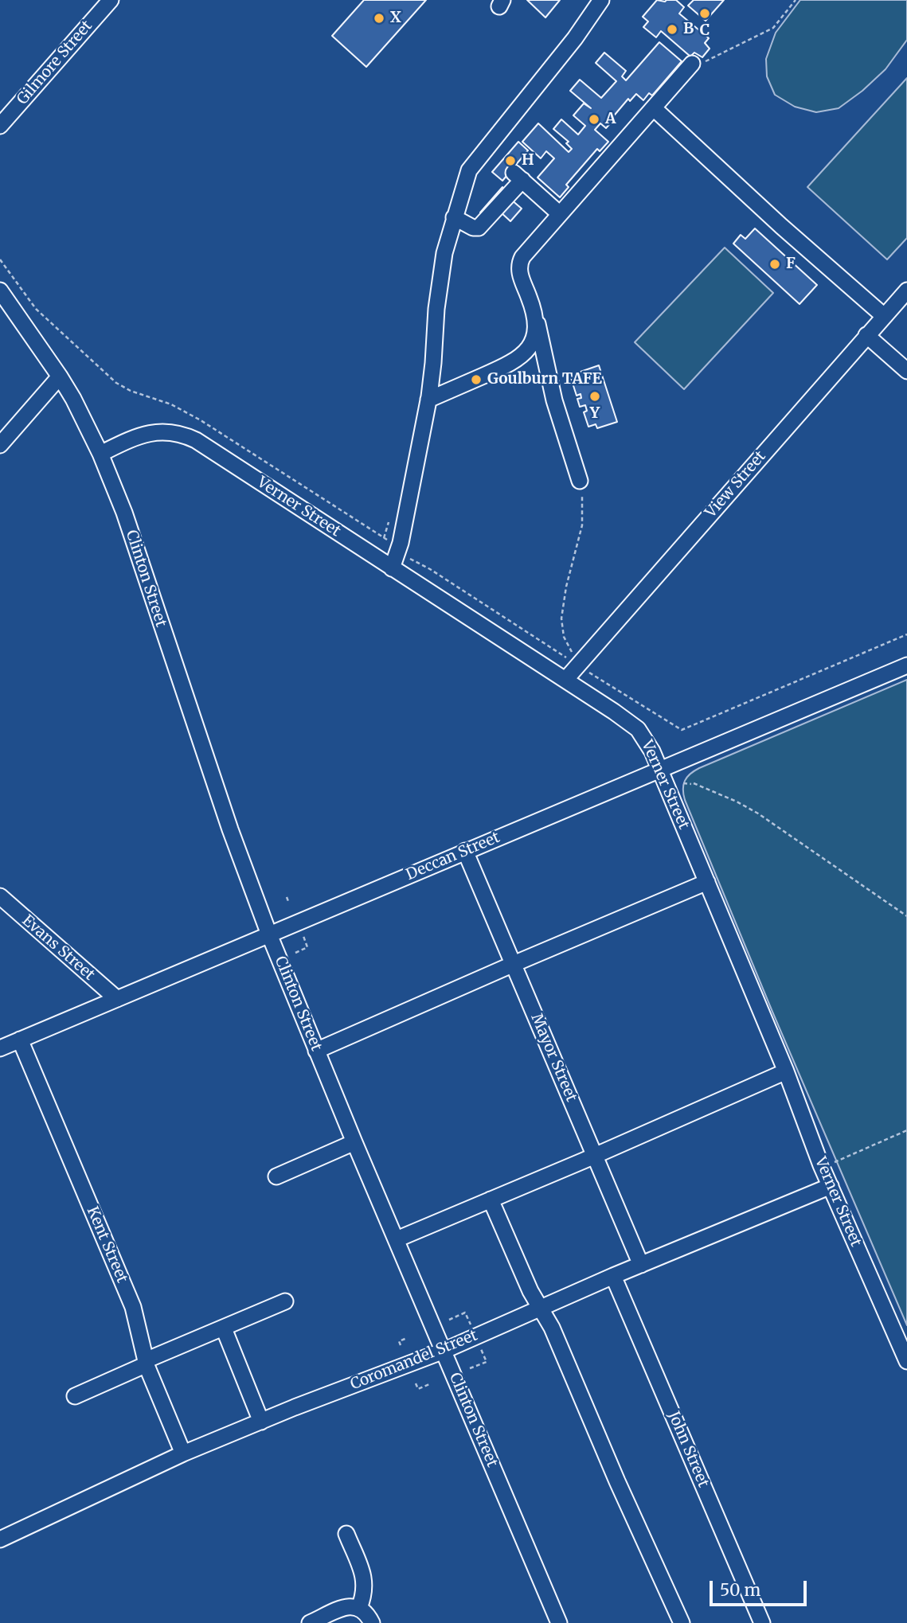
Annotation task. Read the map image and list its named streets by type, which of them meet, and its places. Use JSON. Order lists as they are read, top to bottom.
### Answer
{
  "streets": {
    "street": [
      "Gilmore Street",
      "View Street",
      "Verner Street",
      "Clinton Street",
      "Deccan Street",
      "Evans Street",
      "Mayor Street",
      "Kent Street",
      "Coromandel Street",
      "John Street"
    ]
  },
  "crossings": [
    ["View Street", "Verner Street"],
    ["Verner Street", "Clinton Street"],
    ["Verner Street", "Deccan Street"],
    ["Verner Street", "Coromandel Street"],
    ["Clinton Street", "Deccan Street"],
    ["Clinton Street", "Coromandel Street"],
    ["Deccan Street", "Evans Street"],
    ["Deccan Street", "Mayor Street"],
    ["Deccan Street", "Kent Street"],
    ["Mayor Street", "Coromandel Street"],
    ["Kent Street", "Coromandel Street"],
    ["Coromandel Street", "John Street"]
  ],
  "places": [
    "C",
    "X",
    "B",
    "A",
    "H",
    "F",
    "Goulburn TAFE",
    "Y"
  ],
  "scale_bar": "50 m"
}
